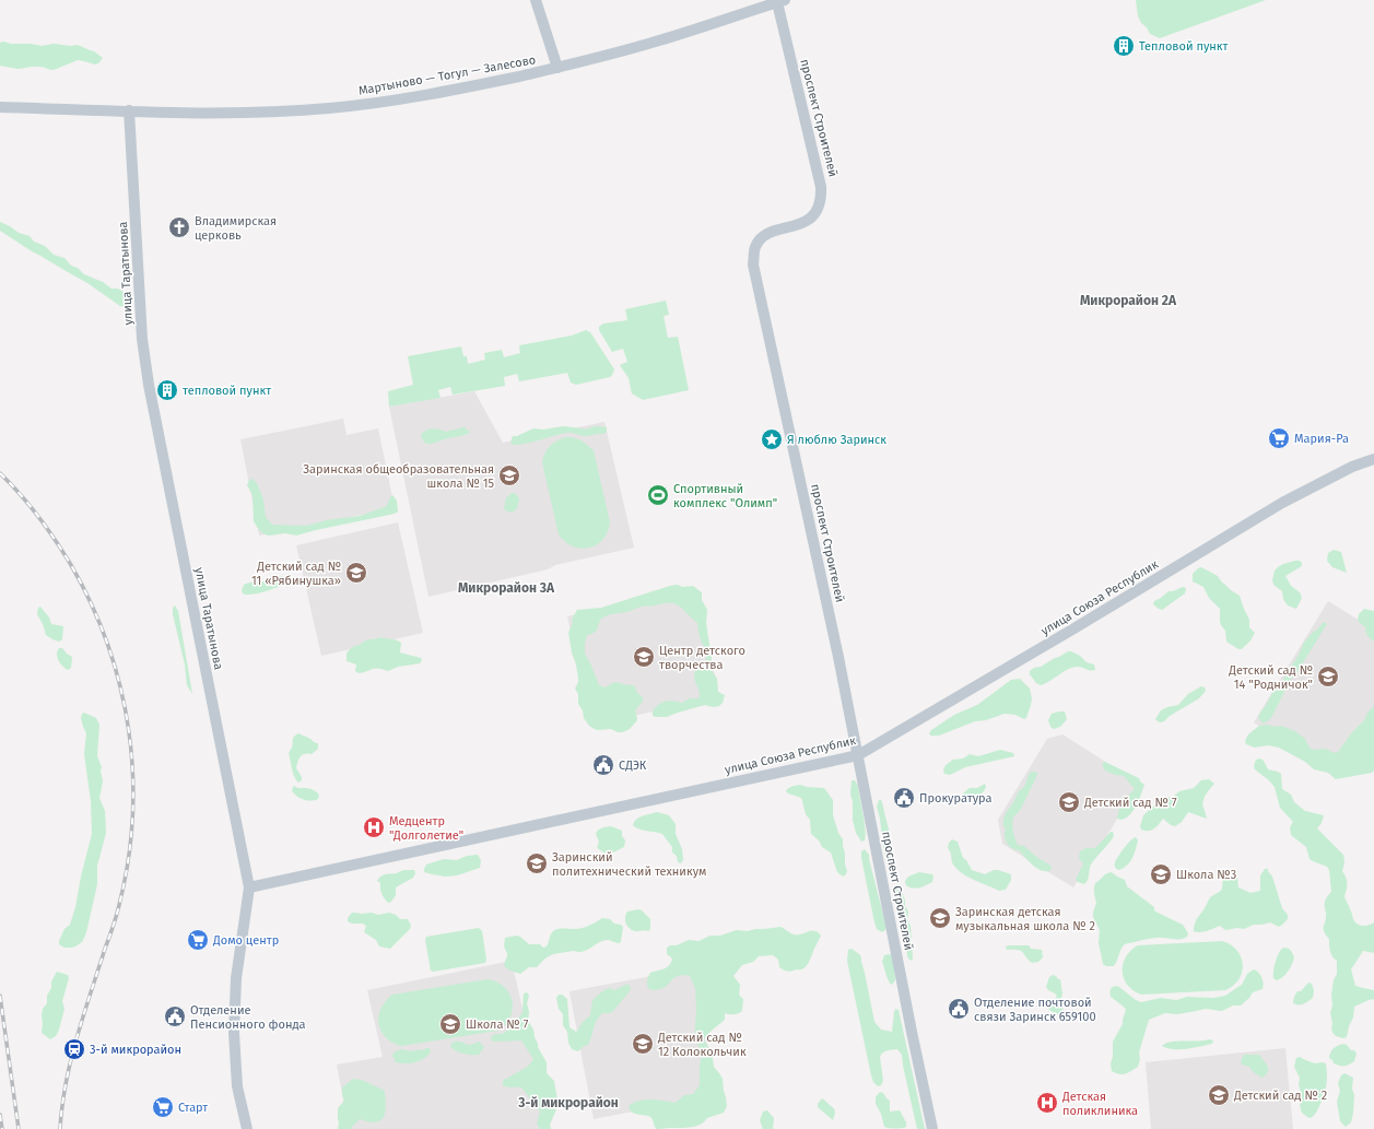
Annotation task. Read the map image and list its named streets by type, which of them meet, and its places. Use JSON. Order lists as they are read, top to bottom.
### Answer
{
  "streets": {
    "street": [
      "Мартыново — Тогул — Залесово",
      "проспект Строителей",
      "улица Таратынова",
      "улица Союза Республик"
    ]
  },
  "crossings": [
    ["Мартыново — Тогул — Залесово", "проспект Строителей"],
    ["Мартыново — Тогул — Залесово", "улица Таратынова"],
    ["проспект Строителей", "улица Союза Республик"],
    ["улица Таратынова", "улица Союза Республик"]
  ],
  "districts": ["Микрорайон 2А", "Микрорайон 3А", "3-й микрорайон"],
  "places": {
    "building": ["Тепловой пункт", "тепловой пункт"],
    "church": ["Владимирская церковь"],
    "supermarket": ["Мария-Ра", "Домо центр", "Старт"],
    "place": ["Я люблю Заринск"],
    "school or university": [
      "Заринская общеобразовательная школа № 15",
      "Детский сад № 11 «Рябинушка»",
      "Центр детского творчества",
      "Детский сад № 14 \"Родничок\"",
      "Детский сад № 7",
      "Заринский политехнический техникум",
      "Школа №3",
      "Заринская детская музыкальная школа № 2",
      "Школа № 7",
      "Детский сад № 12 Колокольчик",
      "Детский сад № 2"
    ],
    "sports": ["Спортивный комплекс \"Олимп\""],
    "public building": [
      "СДЭК",
      "Прокуратура",
      "Отделение почтовой связи Заринск 659100",
      "Отделение Пенсионного фонда"
    ],
    "hospital": ["Медцентр \"Долголетие\"", "Детская поликлиника"],
    "station": ["3-й микрорайон"]
  }
}
